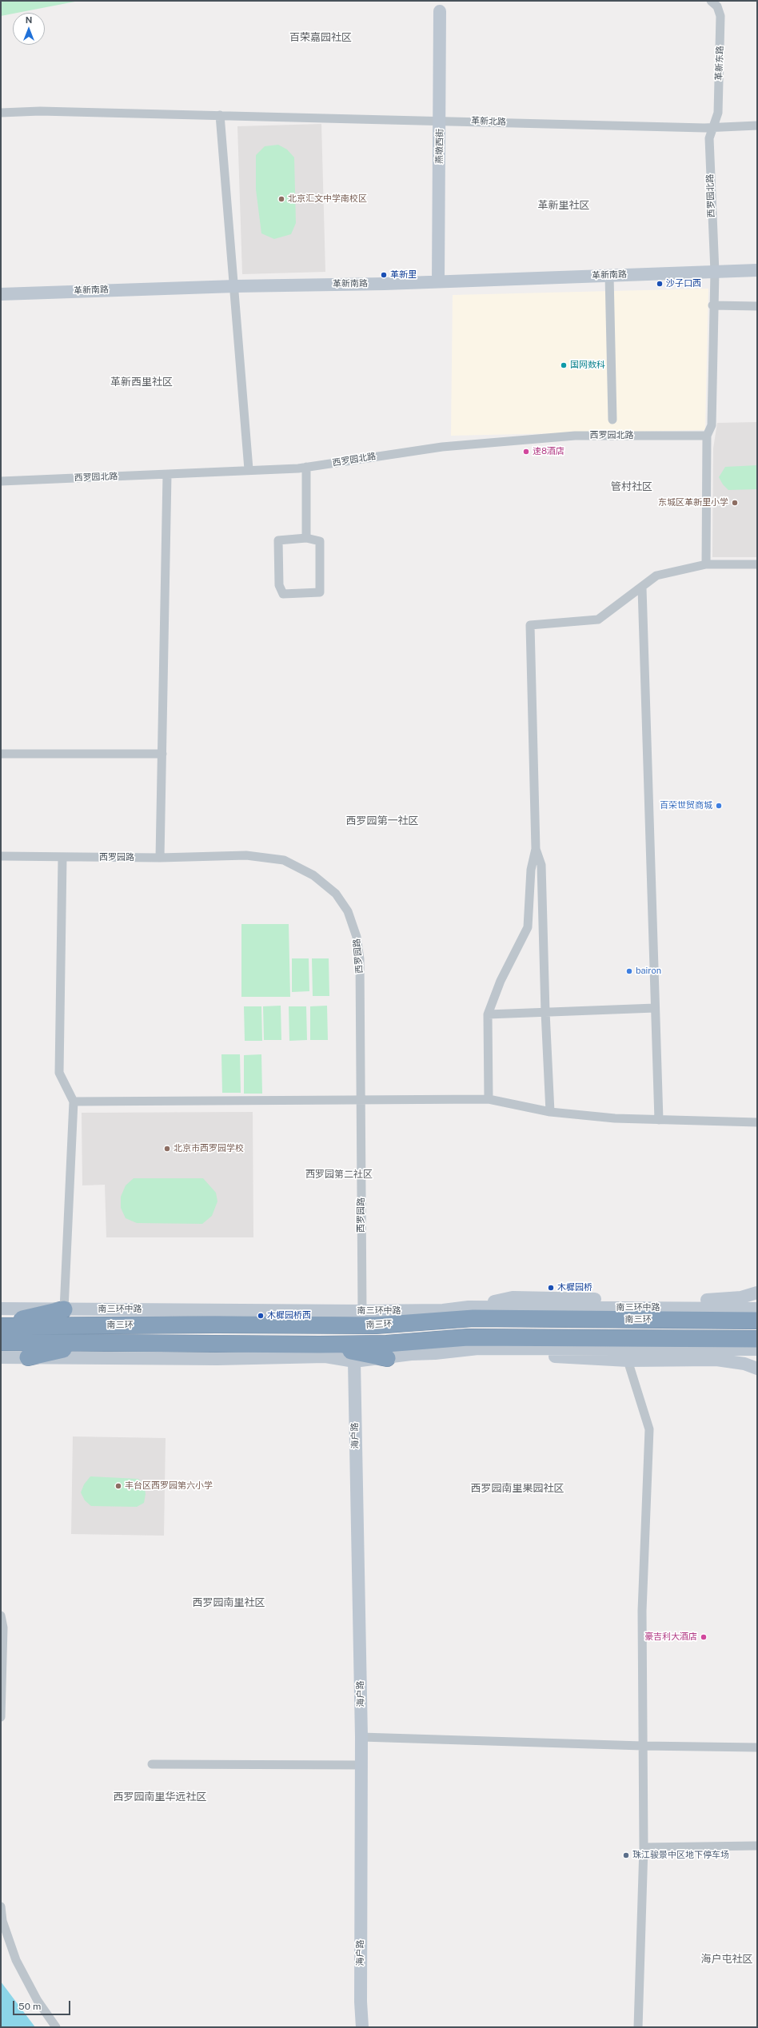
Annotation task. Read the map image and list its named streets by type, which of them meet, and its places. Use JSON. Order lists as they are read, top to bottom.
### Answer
{
  "streets": {
    "highway": ["南三环"],
    "street": [
      "革新东路",
      "革新北路",
      "燕墩西街",
      "西罗园北路",
      "革新南路",
      "西罗园路",
      "南三环中路",
      "海户路"
    ]
  },
  "crossings": [
    ["革新东路", "革新北路"],
    ["革新东路", "西罗园北路"],
    ["革新北路", "燕墩西街"],
    ["革新北路", "西罗园北路"],
    ["燕墩西街", "革新南路"],
    ["西罗园北路", "革新南路"],
    ["西罗园路", "南三环中路"],
    ["南三环中路", "南三环"]
  ],
  "districts": [
    "百荣嘉园社区",
    "革新里社区",
    "革新西里社区",
    "管村社区",
    "西罗园第一社区",
    "西罗园第二社区",
    "西罗园南里果园社区",
    "西罗园南里社区",
    "西罗园南里华远社区",
    "海户屯社区"
  ],
  "places": [
    "北京汇文中学南校区",
    "革新里",
    "沙子口西",
    "国网数科",
    "速8酒店",
    "东城区革新里小学",
    "百荣世贸商城",
    "bairon",
    "北京市西罗园学校",
    "木樨园桥",
    "木樨园桥西",
    "丰台区西罗园第六小学",
    "豪吉利大酒店",
    "珠江骏景中区地下停车场"
  ],
  "scale_bar": "50 m",
  "north": "top"
}
